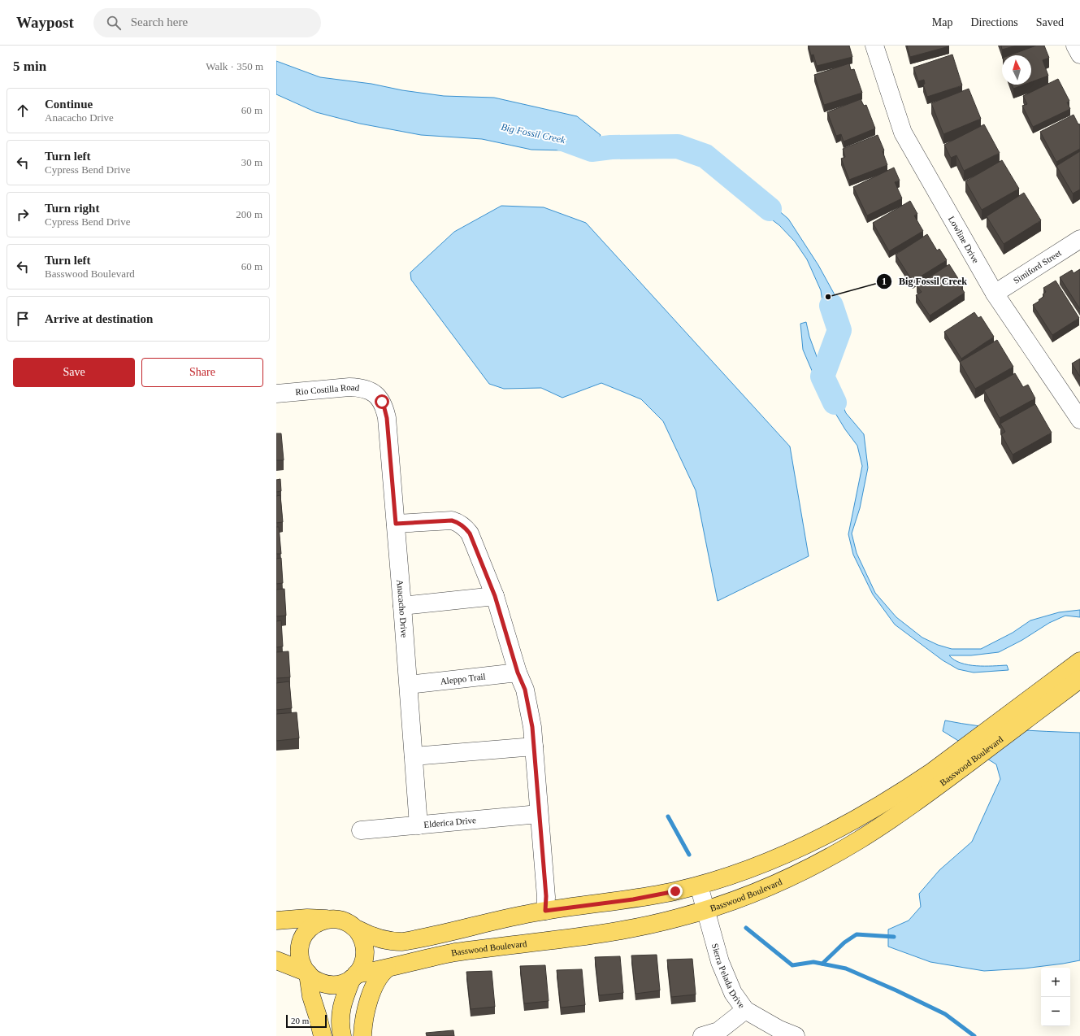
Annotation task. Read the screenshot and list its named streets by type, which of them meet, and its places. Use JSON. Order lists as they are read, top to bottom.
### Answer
{
  "streets": {
    "main road": ["Basswood Boulevard"],
    "street": [
      "Lowline Drive",
      "Simiford Street",
      "Rio Costilla Road",
      "Anacacho Drive",
      "Aleppo Trail",
      "Elderica Drive",
      "Sierra Pelada Drive"
    ]
  },
  "crossings": [
    ["Lowline Drive", "Simiford Street"],
    ["Rio Costilla Road", "Anacacho Drive"],
    ["Anacacho Drive", "Aleppo Trail"],
    ["Anacacho Drive", "Elderica Drive"],
    ["Basswood Boulevard", "Sierra Pelada Drive"]
  ],
  "water": ["Big Fossil Creek"],
  "places": ["Big Fossil Creek"],
  "scale_bar": "20 m",
  "north": "top",
  "page": {
    "header": "Waypost",
    "search": "Search here",
    "nav": ["Map", "Directions", "Saved"],
    "heading": ["5 min", "Walk · 350 m"],
    "list": [
      ["Continue", "Anacacho Drive", "60 m"],
      ["Turn left", "Cypress Bend Drive", "30 m"],
      ["Turn right", "Cypress Bend Drive", "200 m"],
      ["Turn left", "Basswood Boulevard", "60 m"],
      "Arrive at destination"
    ],
    "buttons": ["Save", "Share"],
    "map_buttons": ["+", "−"],
    "scale": "20 m"
  }
}
